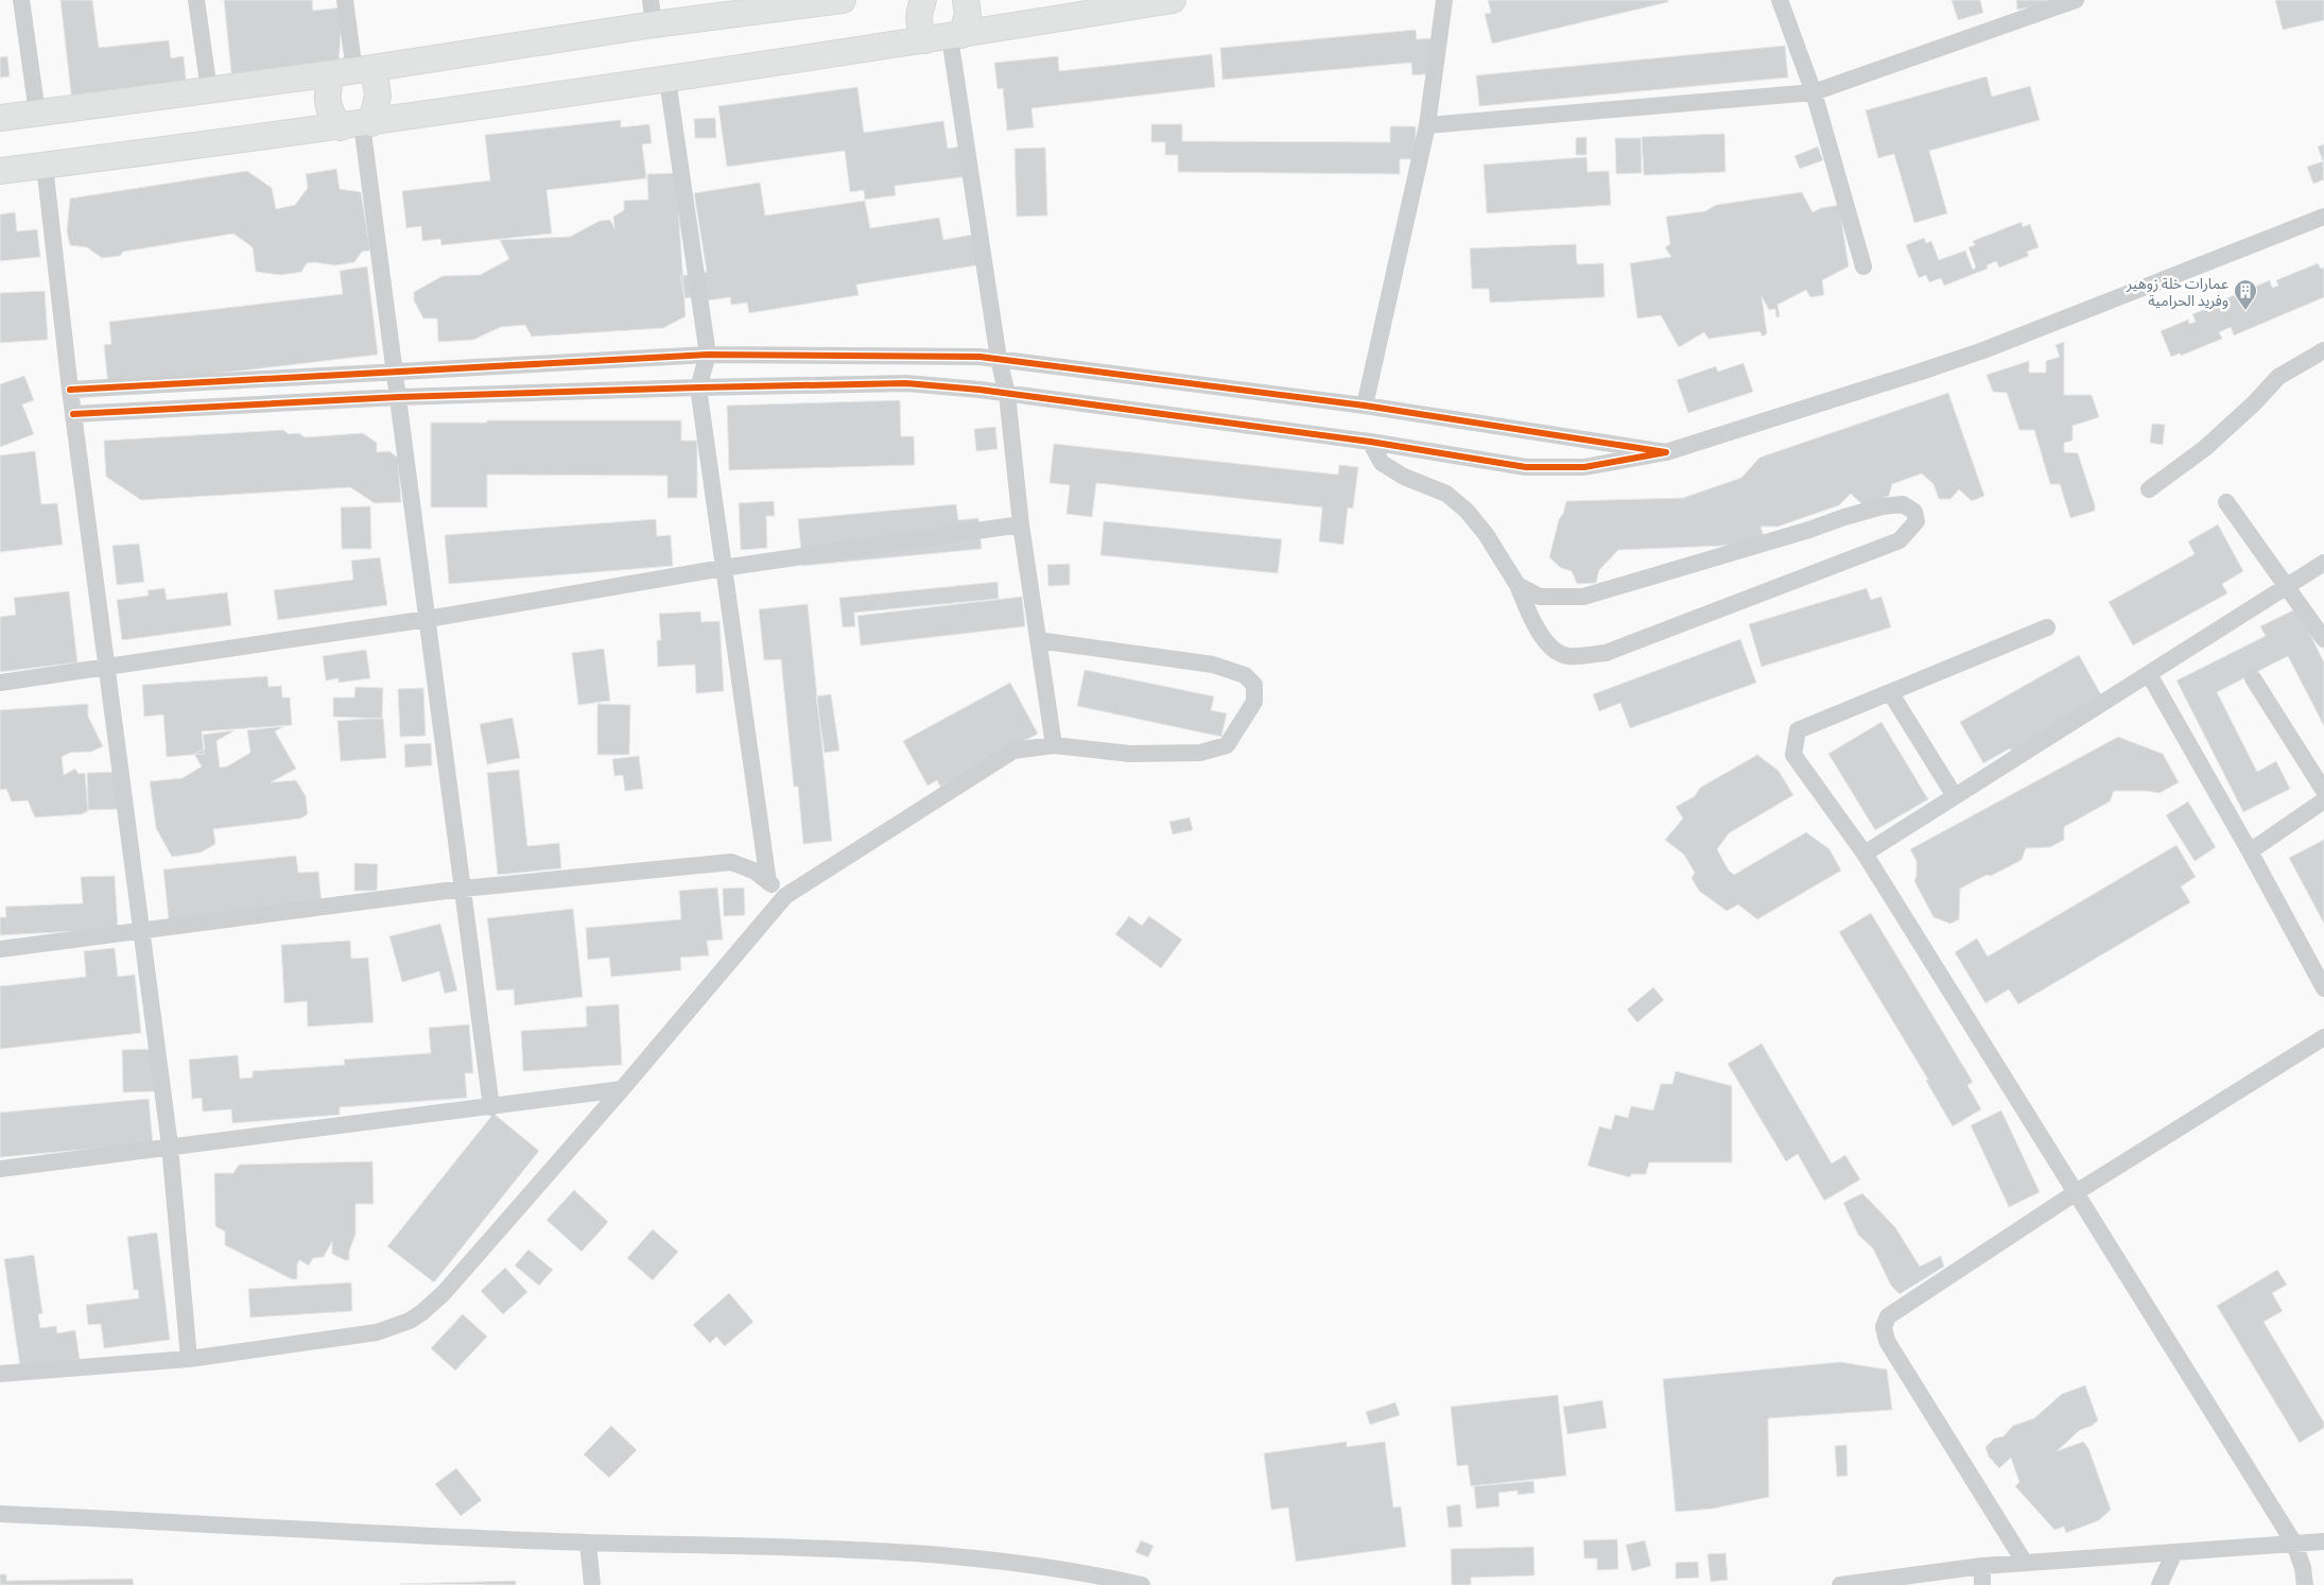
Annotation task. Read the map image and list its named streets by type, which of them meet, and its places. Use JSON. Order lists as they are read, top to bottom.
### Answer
{
  "places": {
    "building": ["عمارات خلة زوهير وفريد الحرامية"]
  }
}
